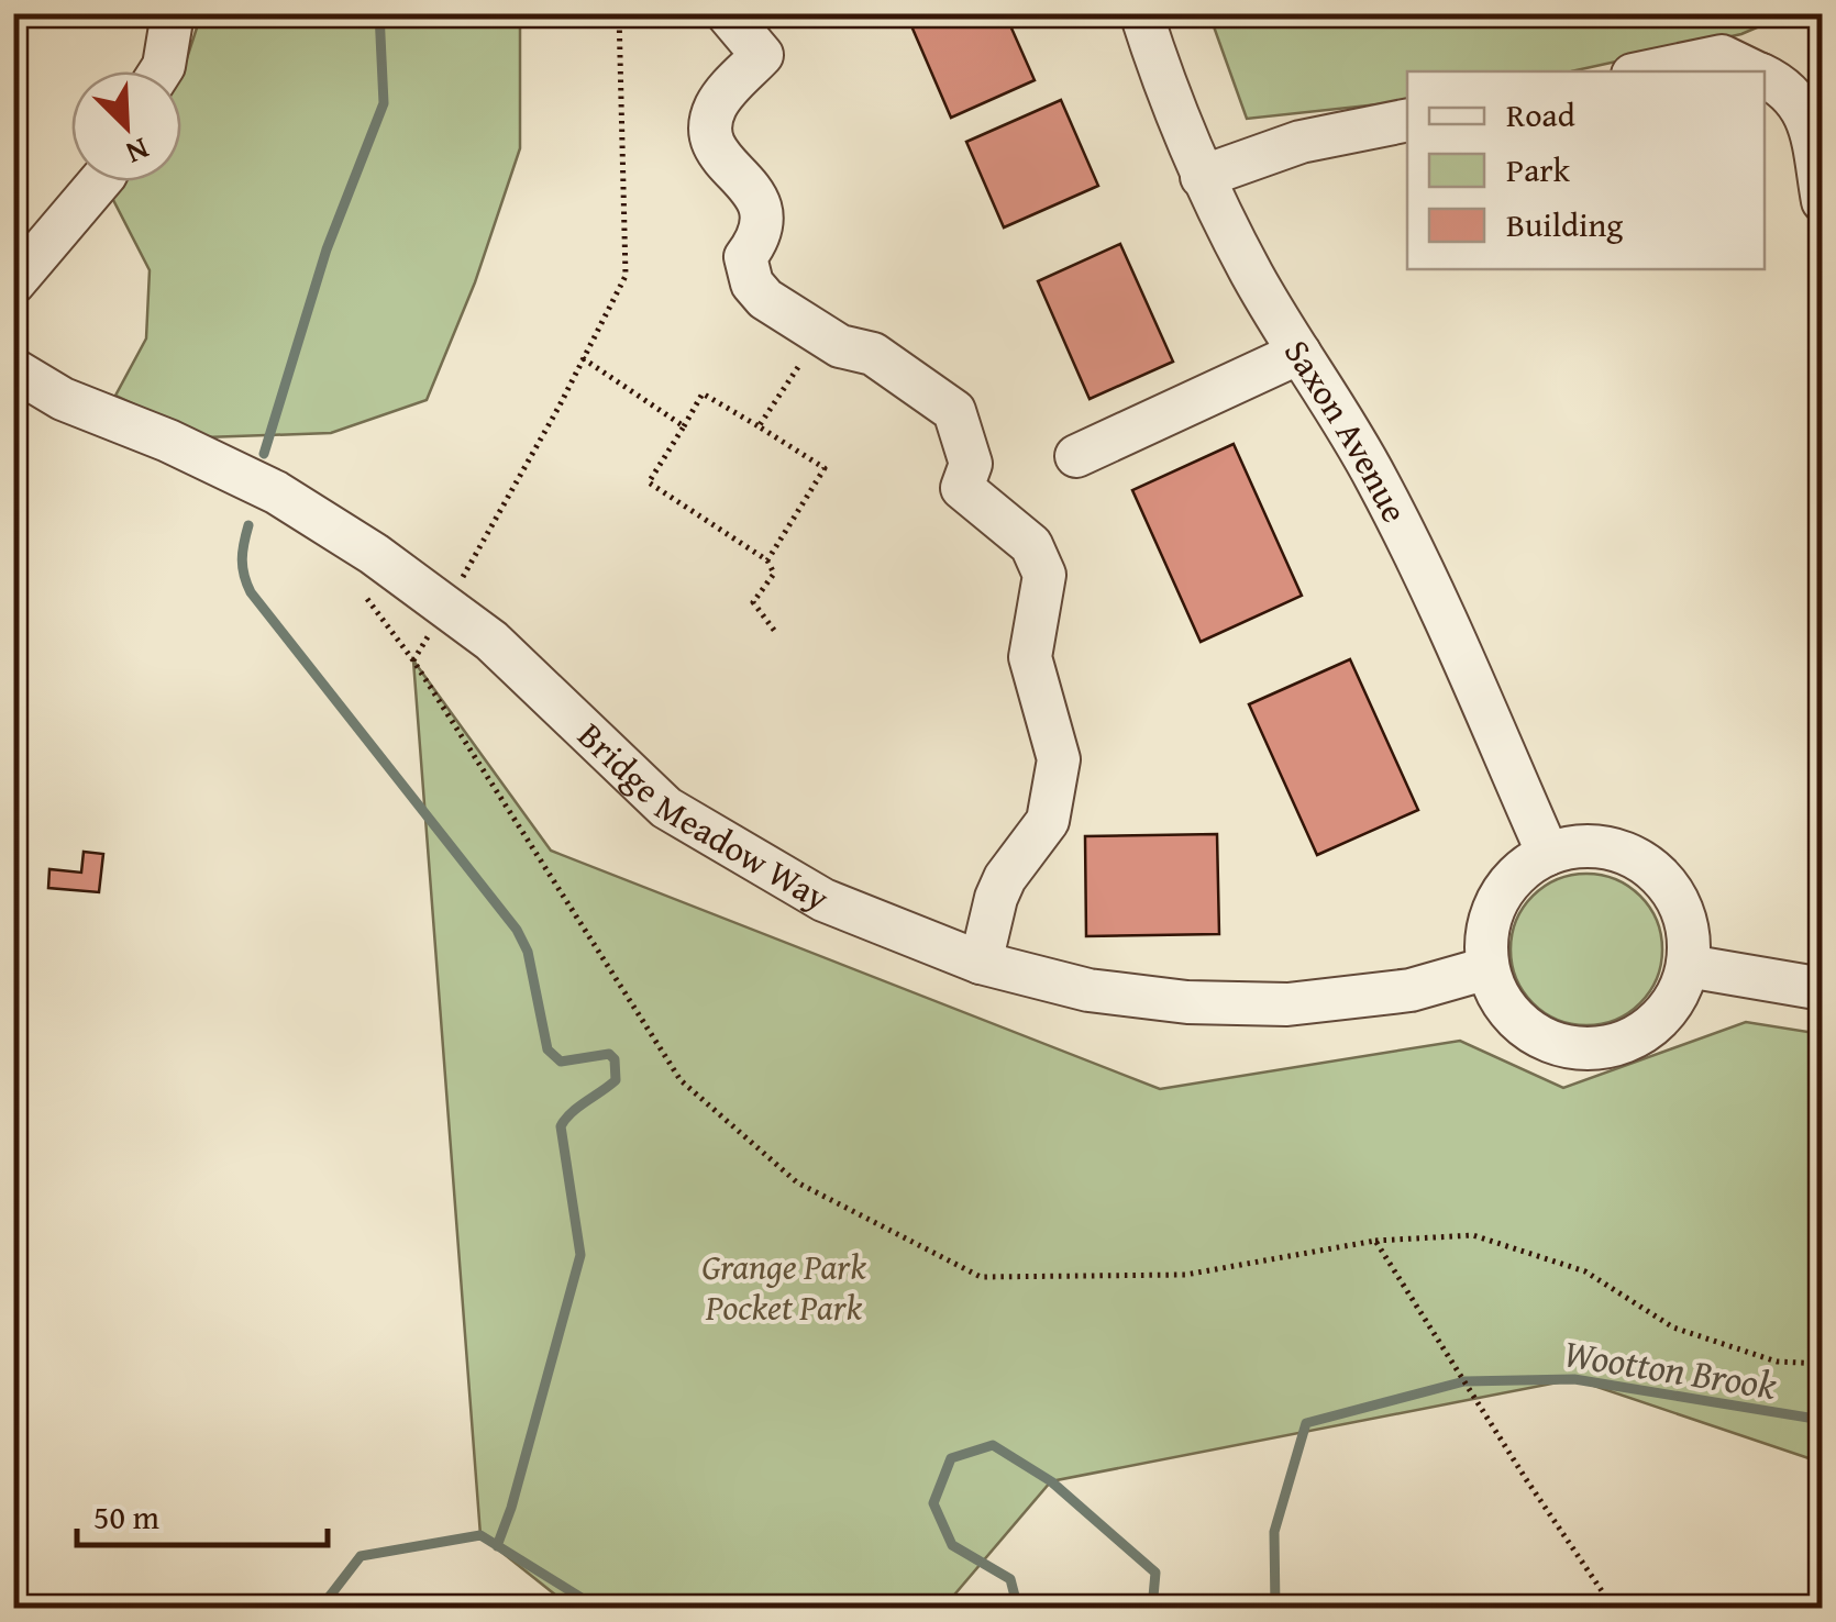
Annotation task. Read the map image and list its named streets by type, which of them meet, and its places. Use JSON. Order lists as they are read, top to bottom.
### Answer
{
  "streets": {
    "street": ["Saxon Avenue", "Bridge Meadow Way"]
  },
  "crossings": [
    ["Saxon Avenue", "Bridge Meadow Way"]
  ],
  "water": ["Wootton Brook"],
  "parks": ["Grange Park Pocket Park"],
  "legend": ["Road", "Park", "Building"],
  "scale_bar": "50 m",
  "north": "bottom right"
}
